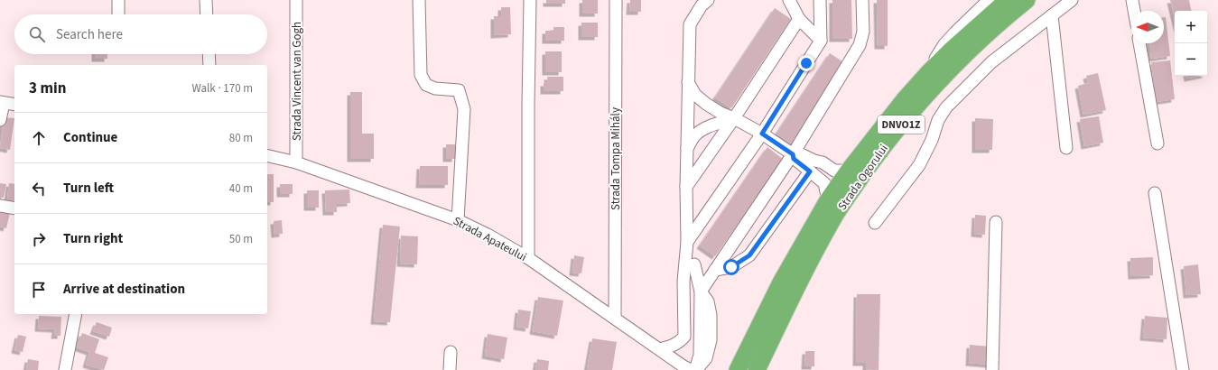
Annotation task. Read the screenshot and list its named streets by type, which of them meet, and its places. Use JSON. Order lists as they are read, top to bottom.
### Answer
{
  "streets": {
    "highway": ["DNVO1Z", "Strada Ogorului"],
    "street": ["Strada Vincent van Gogh", "Strada Tompa Mihály", "Strada Apateului"]
  },
  "crossings": [
    ["Strada Vincent van Gogh", "Strada Apateului"],
    ["Strada Tompa Mihály", "Strada Apateului"]
  ],
  "north": "left",
  "page": {
    "map_buttons": ["+", "−"],
    "search": "Search here",
    "heading": ["3 min", "Walk · 170 m"],
    "list": [
      ["Continue", "80 m"],
      ["Turn left", "40 m"],
      ["Turn right", "50 m"],
      "Arrive at destination"
    ]
  }
}
